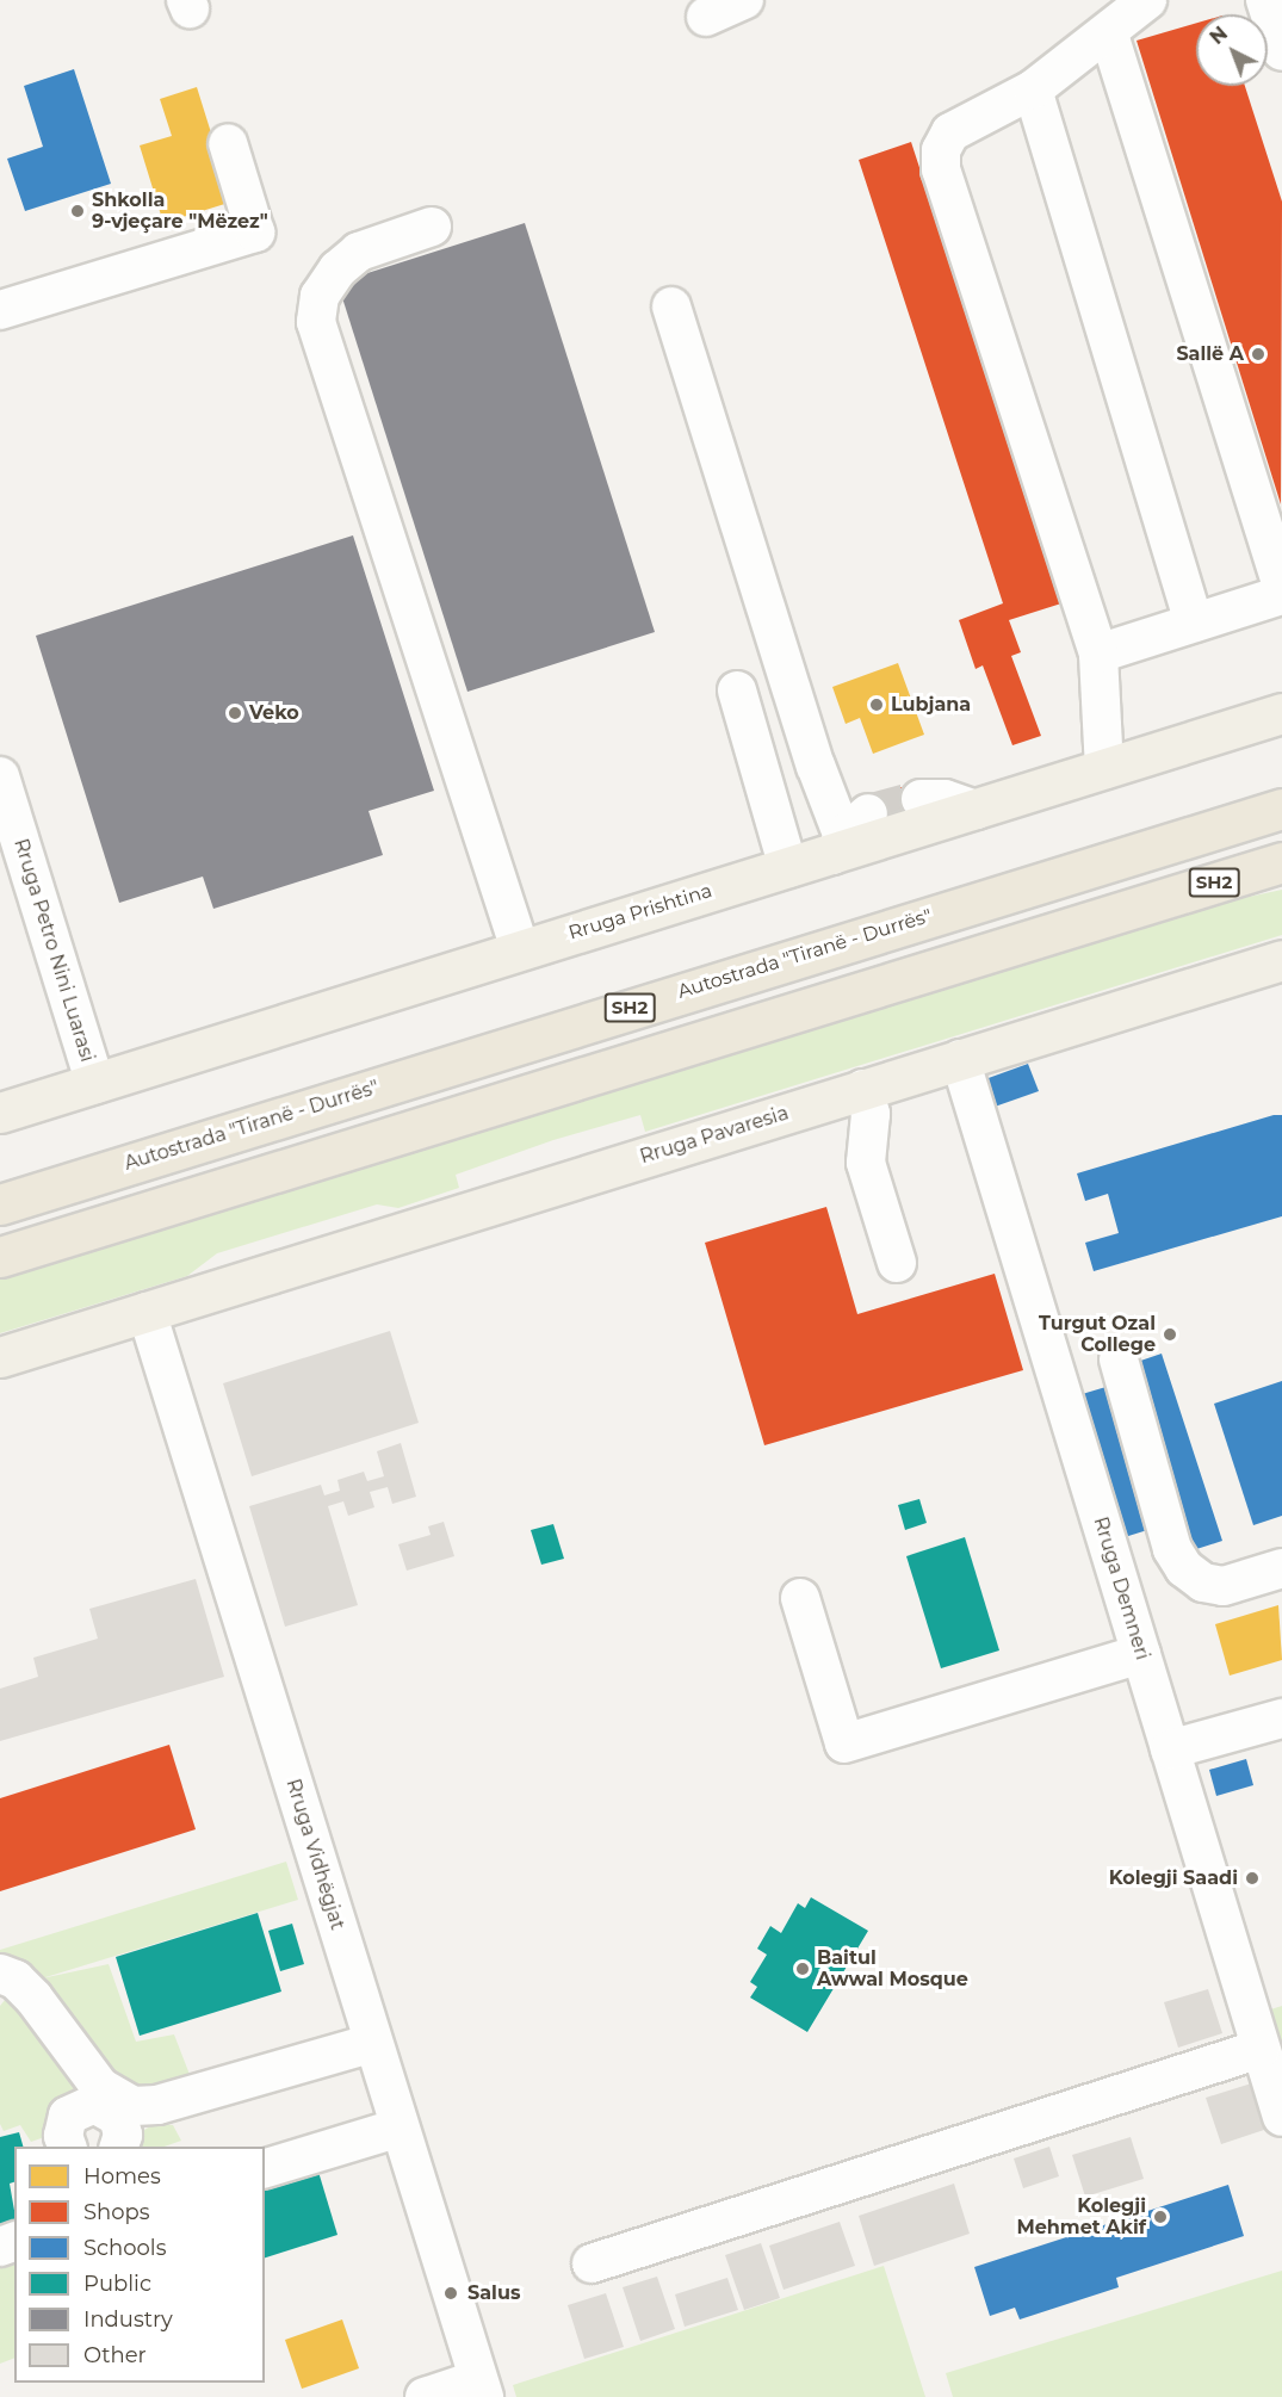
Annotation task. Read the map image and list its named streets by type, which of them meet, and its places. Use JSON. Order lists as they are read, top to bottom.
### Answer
{
  "streets": {
    "highway": ["SH2", "Autostrada \"Tiranë - Durrës\""],
    "main road": ["Rruga Prishtina", "Rruga Pavaresia"],
    "street": ["Rruga Petro Nini Luarasi", "Rruga Demneri", "Rruga Vidhëgjat"]
  },
  "crossings": [
    ["Rruga Prishtina", "Rruga Petro Nini Luarasi"],
    ["Rruga Pavaresia", "Rruga Demneri"],
    ["Rruga Pavaresia", "Rruga Vidhëgjat"]
  ],
  "places": [
    "Shkolla 9-vjeçare \"Mëzez\"",
    "Sallë A",
    "Lubjana",
    "Veko",
    "Turgut Ozal College",
    "Kolegji Saadi",
    "Baitul Awwal Mosque",
    "Kolegji Mehmet Akif",
    "Salus"
  ],
  "legend": [
    "Homes",
    "Shops",
    "Schools",
    "Public",
    "Industry",
    "Other"
  ],
  "north": "top left"
}
